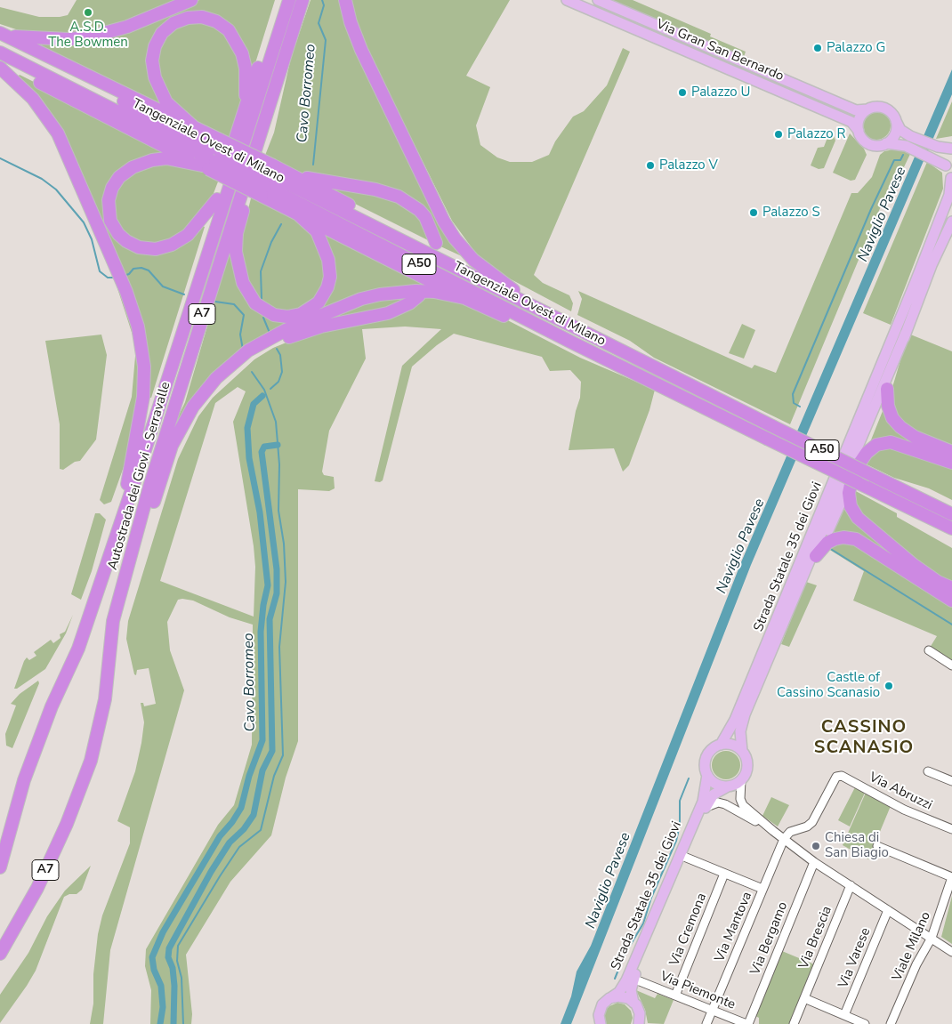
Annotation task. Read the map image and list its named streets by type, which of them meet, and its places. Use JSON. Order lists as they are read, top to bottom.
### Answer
{
  "streets": {
    "highway": [
      "Tangenziale Ovest di Milano",
      "A50",
      "A7",
      "Autostrada dei Giovi - Serravalle"
    ],
    "main road": ["Via Gran San Bernardo", "Strada Statale 35 dei Giovi"],
    "street": [
      "Via Abruzzi",
      "Via Mantova",
      "Via Cremona",
      "Via Brescia",
      "Via Bergamo",
      "Viale Milano",
      "Via Varese",
      "Via Piemonte"
    ]
  },
  "crossings": [
    ["A7", "Autostrada dei Giovi - Serravalle"],
    ["Via Abruzzi", "Via Mantova"],
    ["Via Mantova", "Via Piemonte"],
    ["Via Cremona", "Via Piemonte"],
    ["Via Bergamo", "Via Piemonte"]
  ],
  "districts": ["CASSINO SCANASIO"],
  "water": ["Cavo Borromeo", "Naviglio Pavese"],
  "places": [
    "A.S.D. The Bowmen",
    "Palazzo G",
    "Palazzo U",
    "Palazzo R",
    "Palazzo V",
    "Palazzo S",
    "Castle of Cassino Scanasio",
    "Chiesa di San Biagio"
  ]
}
